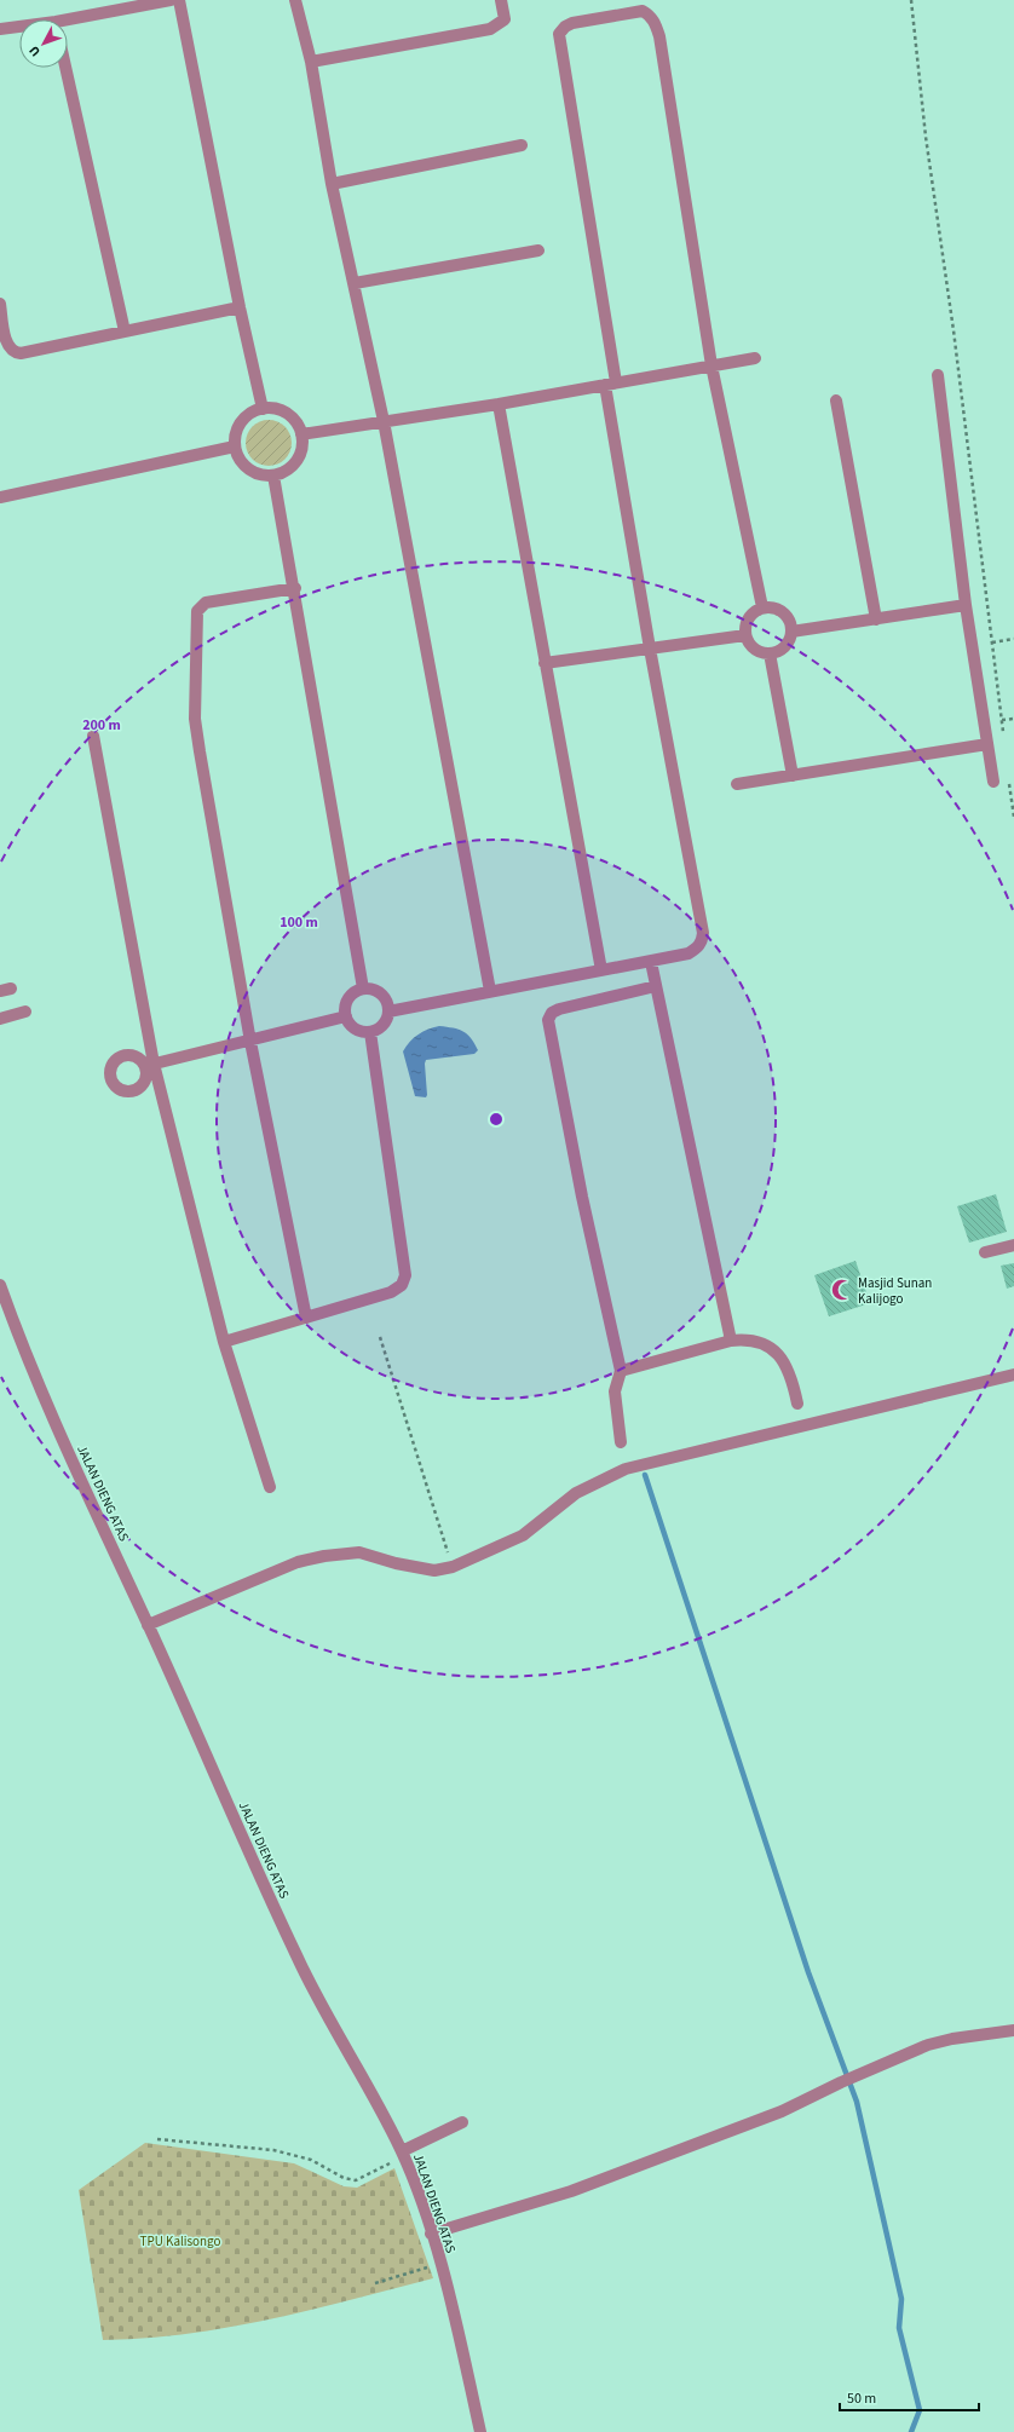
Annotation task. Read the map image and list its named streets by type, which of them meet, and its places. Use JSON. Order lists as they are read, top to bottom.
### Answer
{
  "streets": {
    "street": ["JALAN DIENG ATAS"]
  },
  "parks": ["TPU Kalisongo"],
  "places": {
    "mosque": ["Masjid Sunan Kalijogo"]
  },
  "scale_bar": "50 m",
  "north": "bottom left",
  "rings": ["200 m", "100 m"]
}
